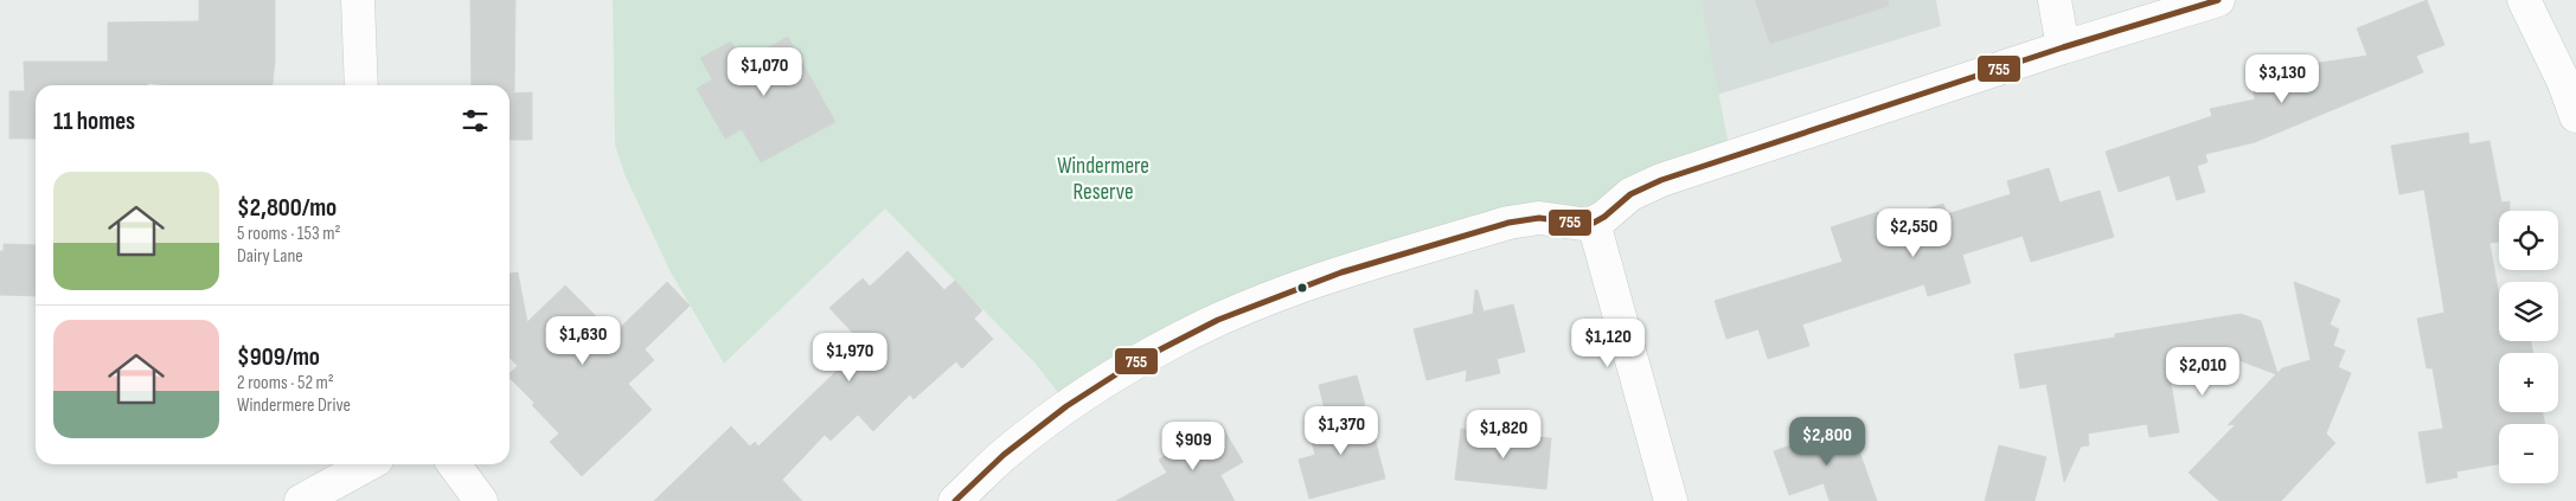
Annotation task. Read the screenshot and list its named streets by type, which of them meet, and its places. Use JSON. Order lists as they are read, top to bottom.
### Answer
{
  "parks": ["Windermere Reserve"],
  "lines": ["transit line 755"],
  "page": {
    "price": [
      "$1,070",
      "$3,130",
      "$2,550",
      "$1,630",
      "$1,120",
      "$1,970",
      "$2,010",
      "$1,370",
      "$1,820",
      "$2,800",
      "$909"
    ],
    "heading": "11 homes",
    "list": [
      {
        "name": "$2,800/mo",
        "note": "5 rooms · 153 m² · Dairy Lane"
      },
      {
        "name": "$909/mo",
        "note": "2 rooms · 52 m² · Windermere Drive"
      }
    ],
    "map_buttons": ["+", "−"]
  }
}
